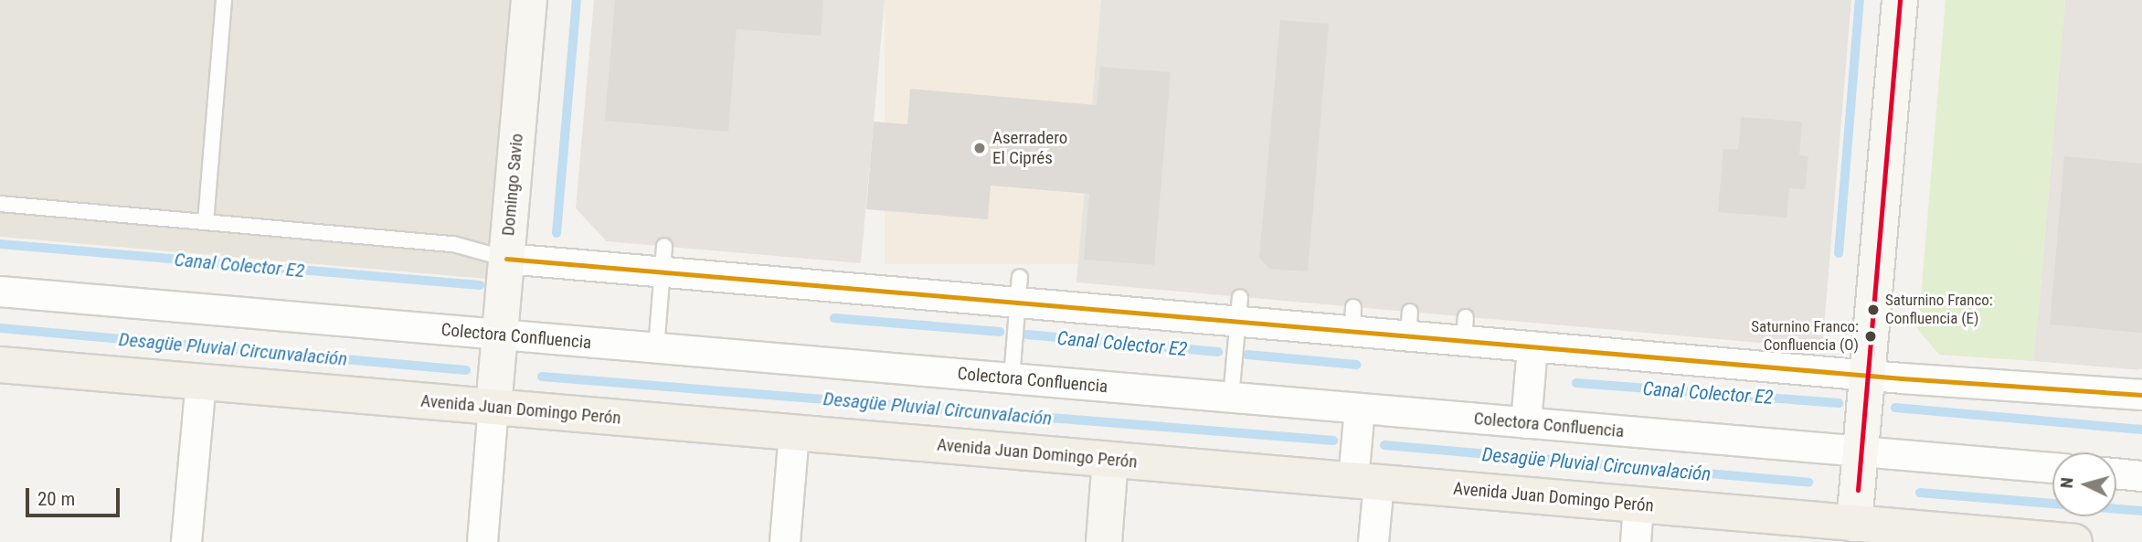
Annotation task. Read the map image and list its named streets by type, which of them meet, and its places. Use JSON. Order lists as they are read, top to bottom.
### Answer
{
  "streets": {
    "main road": ["Avenida Juan Domingo Perón"],
    "street": ["Domingo Savio", "Colectora Confluencia"]
  },
  "crossings": [
    ["Domingo Savio", "Colectora Confluencia"],
    ["Domingo Savio", "Avenida Juan Domingo Perón"]
  ],
  "water": ["Canal Colector E2", "Desagüe Pluvial Circunvalación"],
  "places": ["Aserradero El Ciprés", "Saturnino Franco: Confluencia (E)", "Saturnino Franco: Confluencia (O)"],
  "scale_bar": "20 m",
  "north": "left"
}
